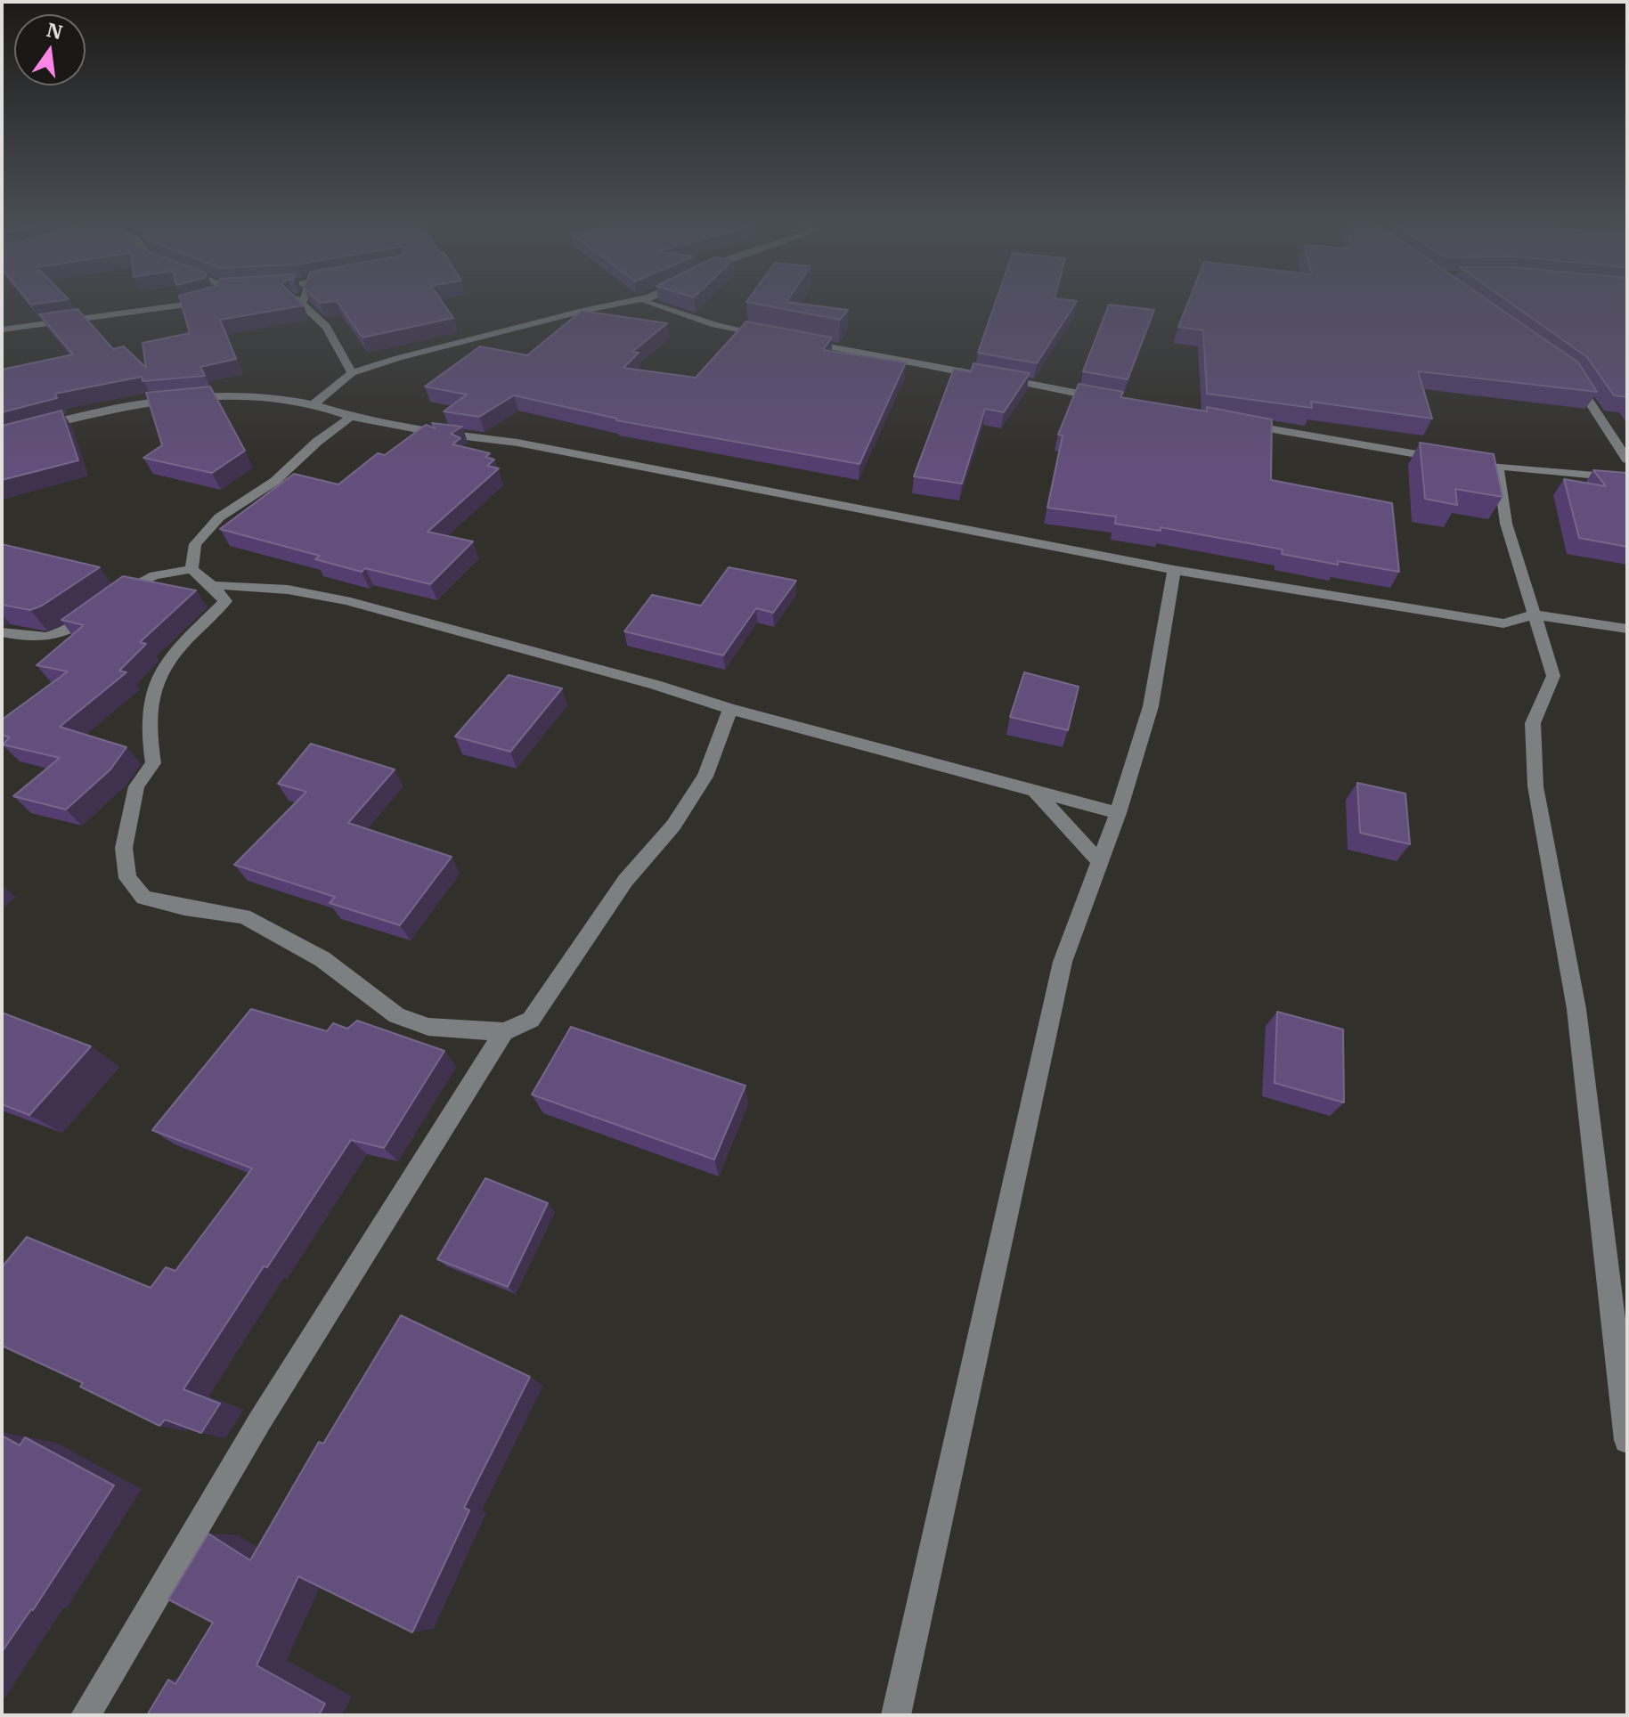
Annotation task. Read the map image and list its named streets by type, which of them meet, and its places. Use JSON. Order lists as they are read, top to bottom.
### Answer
{
  "north": "top"
}
